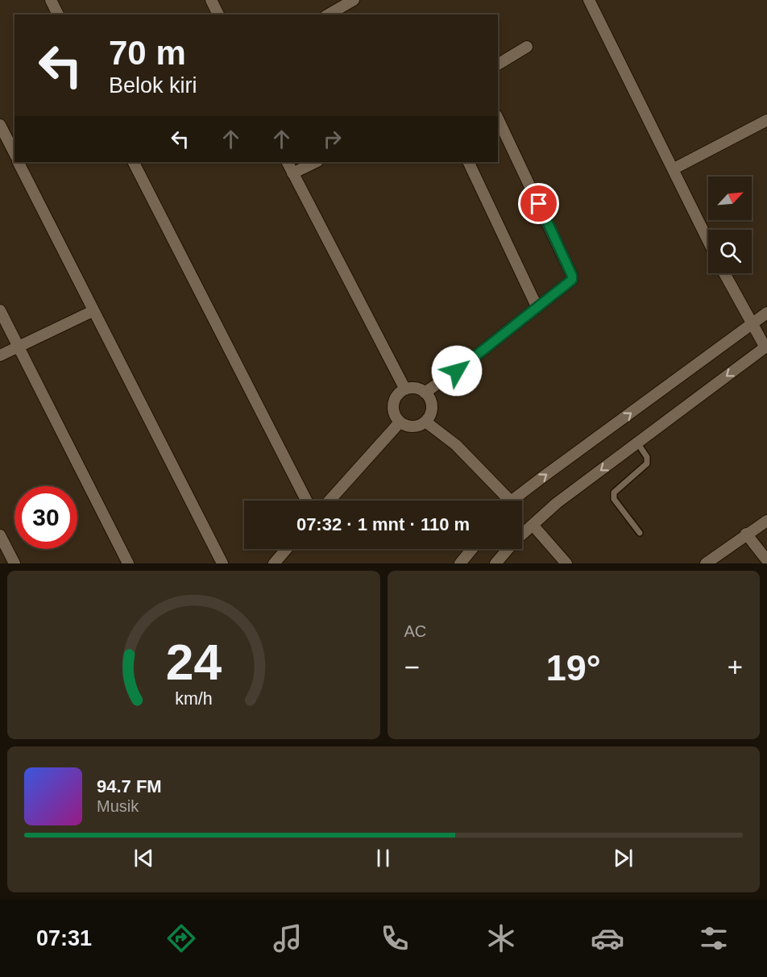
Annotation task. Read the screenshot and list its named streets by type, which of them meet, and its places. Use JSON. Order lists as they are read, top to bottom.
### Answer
{
  "north": "top right",
  "page": {
    "turn": ["70 m", "Belok kiri"],
    "limit": "30",
    "trip": "07:32 · 1 mnt · 110 m",
    "tile": "AC",
    "heat": ["−", "19°", "+"],
    "song": ["94.7 FM", "Musik"],
    "tabs": "07:31",
    "gauge": ["24", "km/h"]
  }
}
